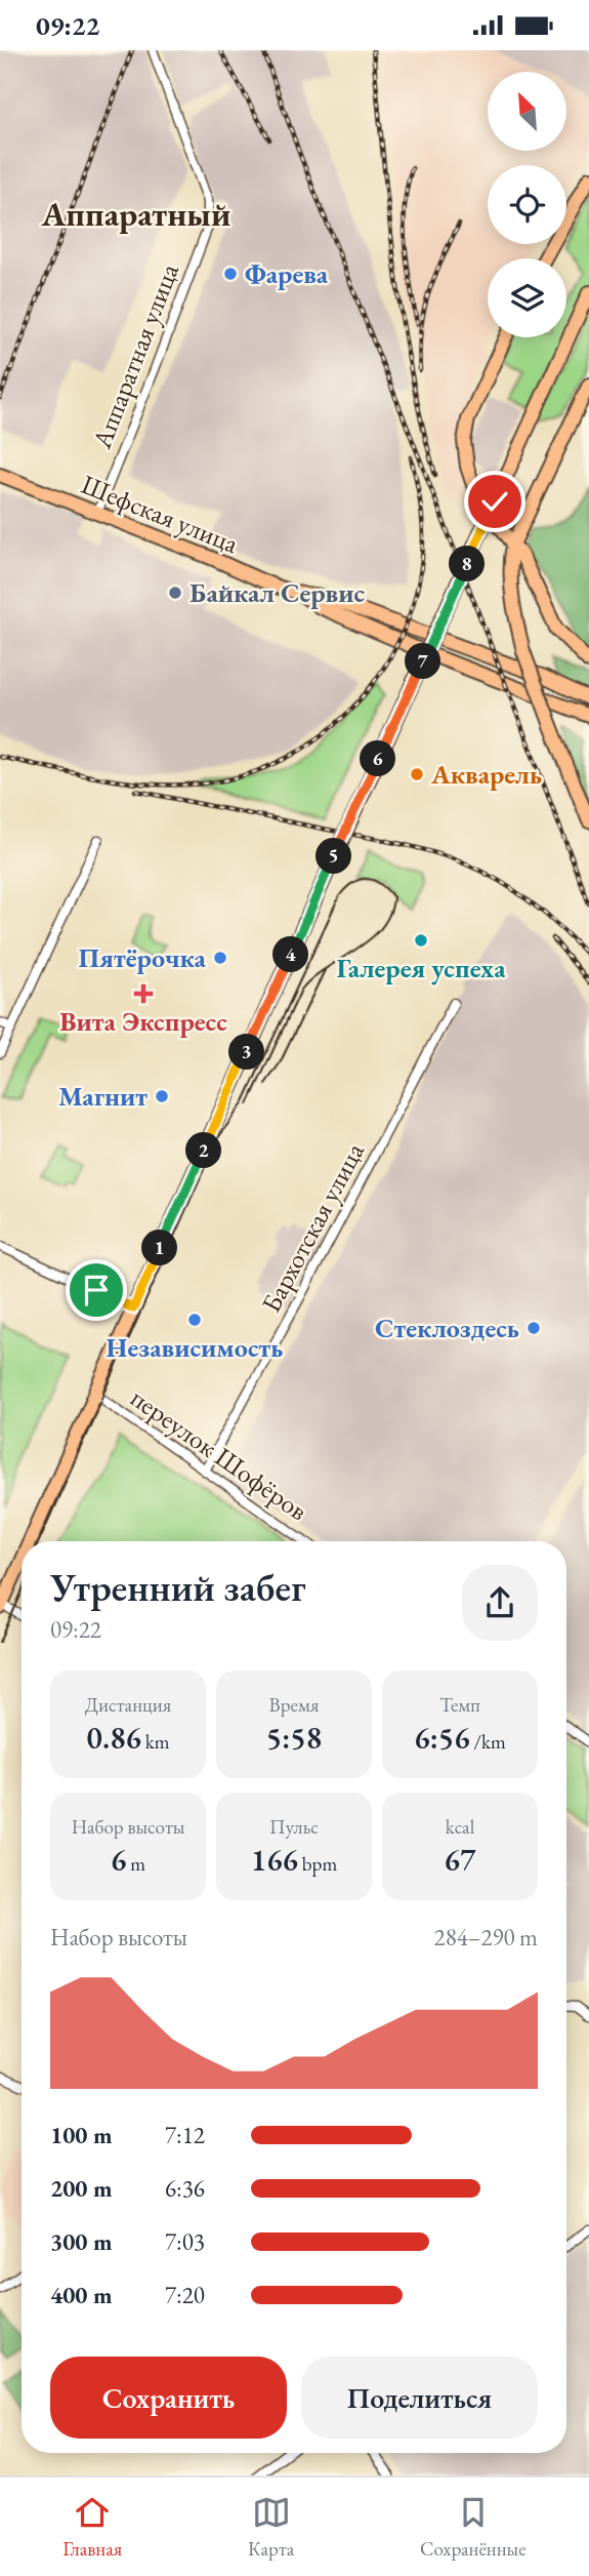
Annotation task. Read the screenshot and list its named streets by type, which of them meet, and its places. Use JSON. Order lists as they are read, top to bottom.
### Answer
{
  "streets": {
    "main road": ["Шефская улица"],
    "street": ["Аппаратная улица", "Бархотская улица", "переулок Шофёров"]
  },
  "crossings": [
    ["Аппаратная улица", "Шефская улица"],
    ["Бархотская улица", "переулок Шофёров"]
  ],
  "districts": ["Аппаратный"],
  "places": {
    "other": [
      "Фарева",
      "Байкал Сервис",
      "Акварель",
      "Галерея успеха",
      "Пятёрочка",
      "Магнит",
      "Независимость",
      "Стеклоздесь"
    ],
    "health": ["Вита Экспресс"]
  },
  "north": "top left",
  "page": {
    "status": "09:22",
    "pins": [
      "8",
      "7",
      "6",
      "5",
      "4",
      "3",
      "2",
      "1"
    ],
    "heading": ["Утренний забег", "09:22"],
    "stats": [
      ["Дистанция", "0.86 km"],
      ["Время", "5:58"],
      ["Темп", "6:56 /km"],
      ["Набор высоты", "6 m"],
      ["Пульс", "166 bpm"],
      ["kcal", "67"]
    ],
    "chart": ["Набор высоты", "284–290 m"],
    "list": [
      {
        "name": "100 m",
        "note": "7:12"
      },
      {
        "name": "200 m",
        "note": "6:36"
      },
      {
        "name": "300 m",
        "note": "7:03"
      },
      {
        "name": "400 m",
        "note": "7:20"
      }
    ],
    "buttons": ["Сохранить", "Поделиться"],
    "tabs": ["Главная", "Карта", "Сохранённые"]
  }
}
